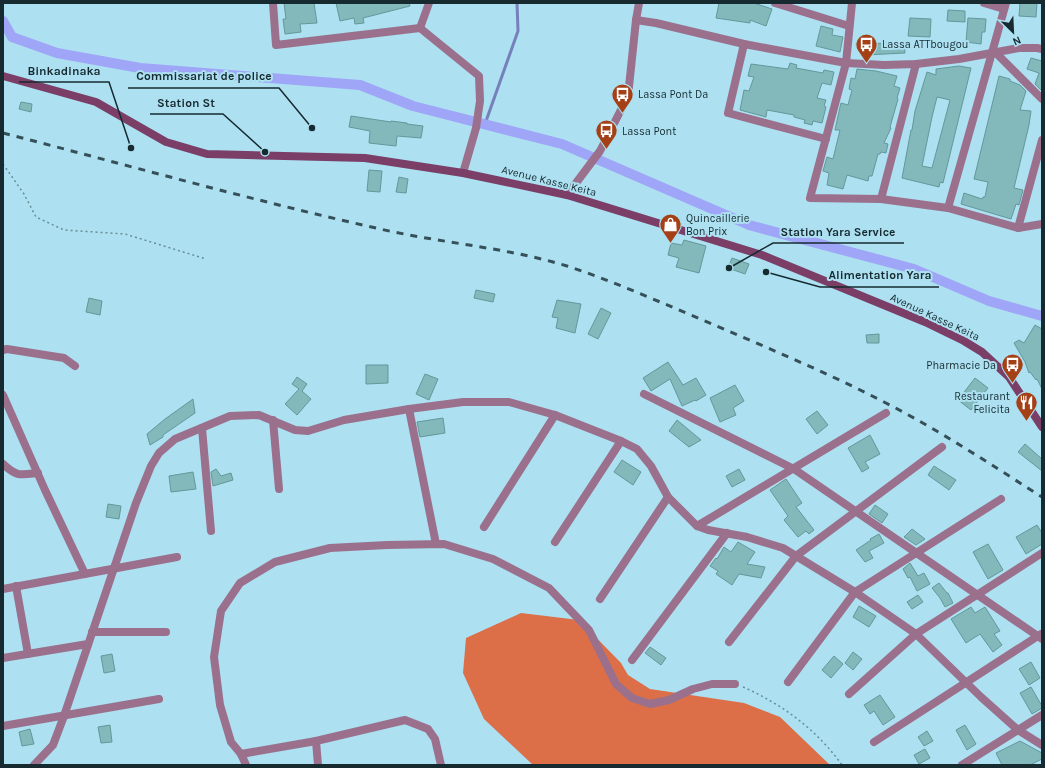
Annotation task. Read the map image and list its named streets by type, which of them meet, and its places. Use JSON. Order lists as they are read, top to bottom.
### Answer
{
  "streets": {
    "main road": ["Avenue Kasse Keita"]
  },
  "places": {
    "bus stop": [
      "Lassa ATTbougou",
      "Lassa Pont Da",
      "Lassa Pont",
      "Pharmacie Da"
    ],
    "other": [
      "Commissariat de police",
      "Binkadinaka",
      "Station St",
      "Station Yara Service",
      "Alimentation Yara"
    ],
    "shop": ["Quincaillerie Bon Prix"],
    "restaurant": ["Restaurant Felicita"]
  },
  "north": "bottom right"
}
